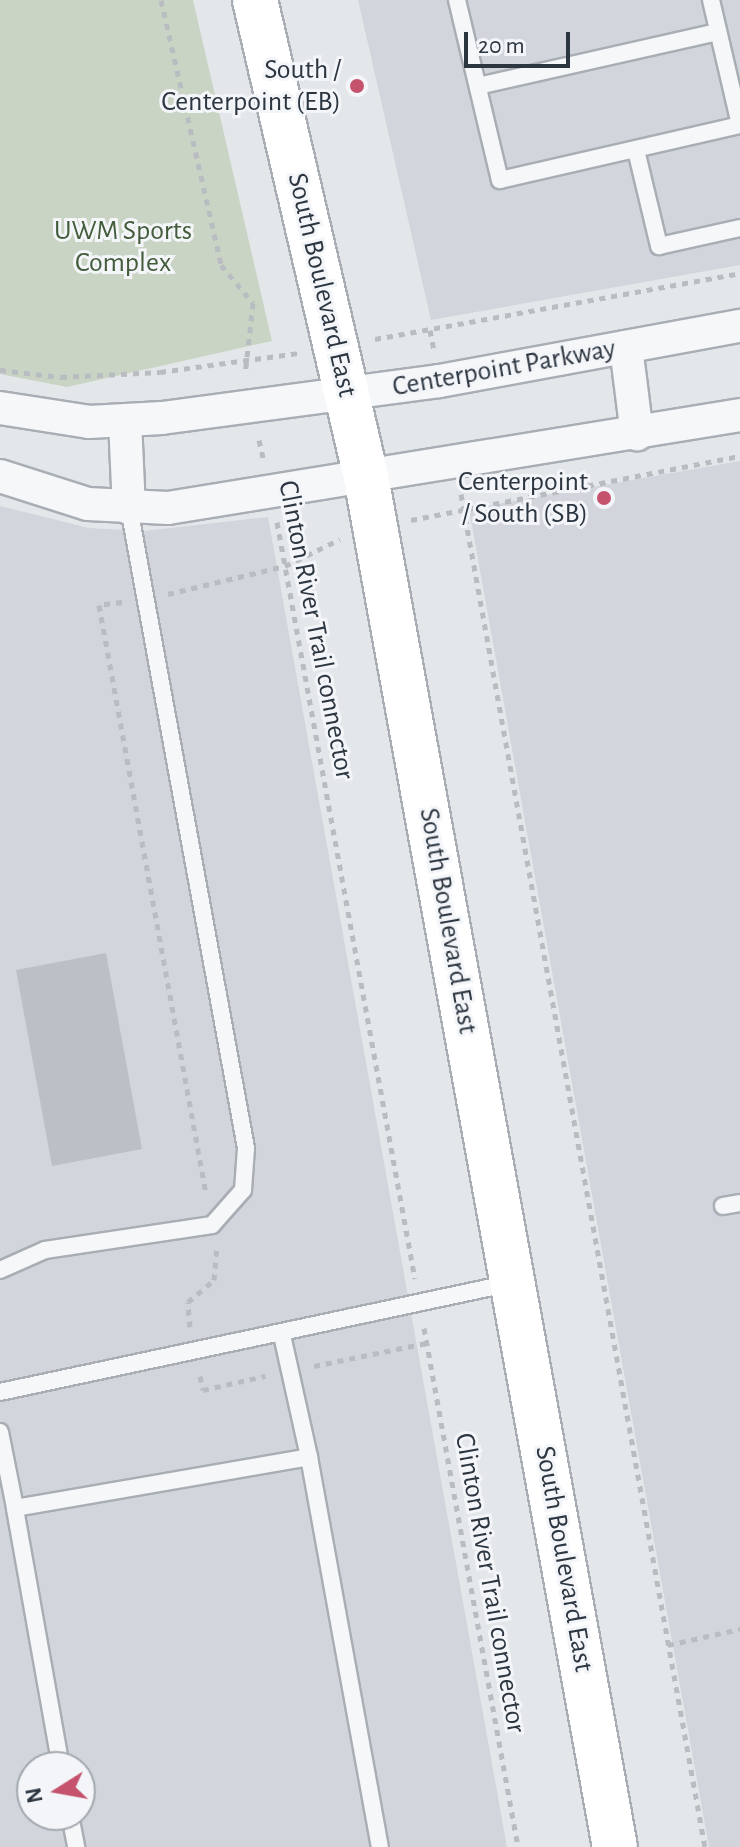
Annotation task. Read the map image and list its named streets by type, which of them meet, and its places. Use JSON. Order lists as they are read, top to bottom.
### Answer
{
  "streets": {
    "street": ["South Boulevard East", "Centerpoint Parkway"],
    "path": ["Clinton River Trail connector"]
  },
  "crossings": [
    ["South Boulevard East", "Centerpoint Parkway"],
    ["Centerpoint Parkway", "Clinton River Trail connector"]
  ],
  "parks": ["UWM Sports Complex"],
  "places": ["South / Centerpoint (EB)", "Centerpoint / South (SB)"],
  "scale_bar": "20 m",
  "north": "left"
}
